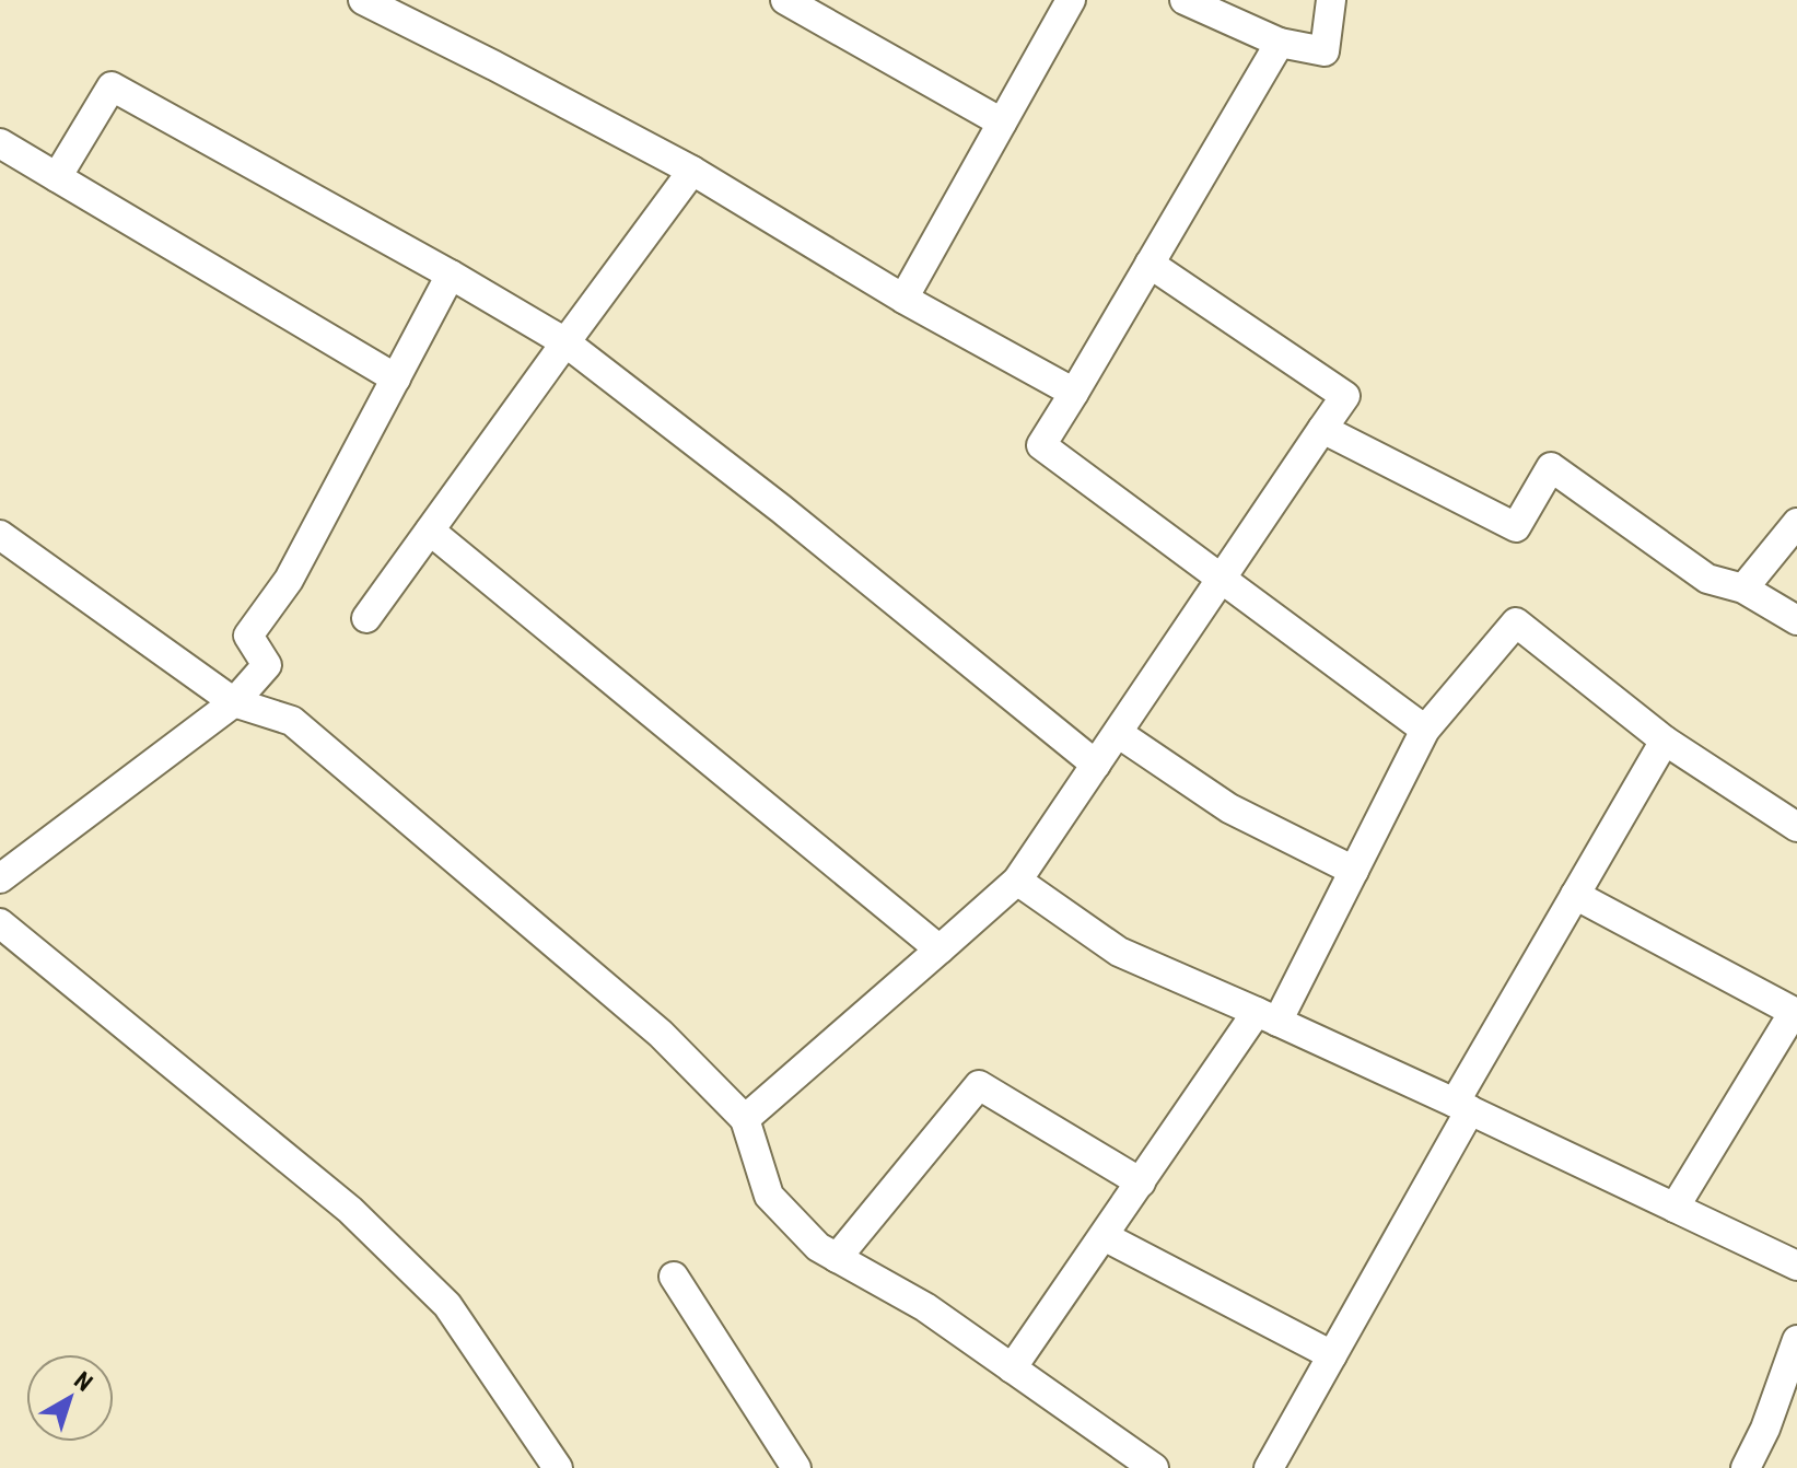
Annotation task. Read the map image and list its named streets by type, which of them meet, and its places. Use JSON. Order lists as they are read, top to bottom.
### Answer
{
  "north": "top right"
}
